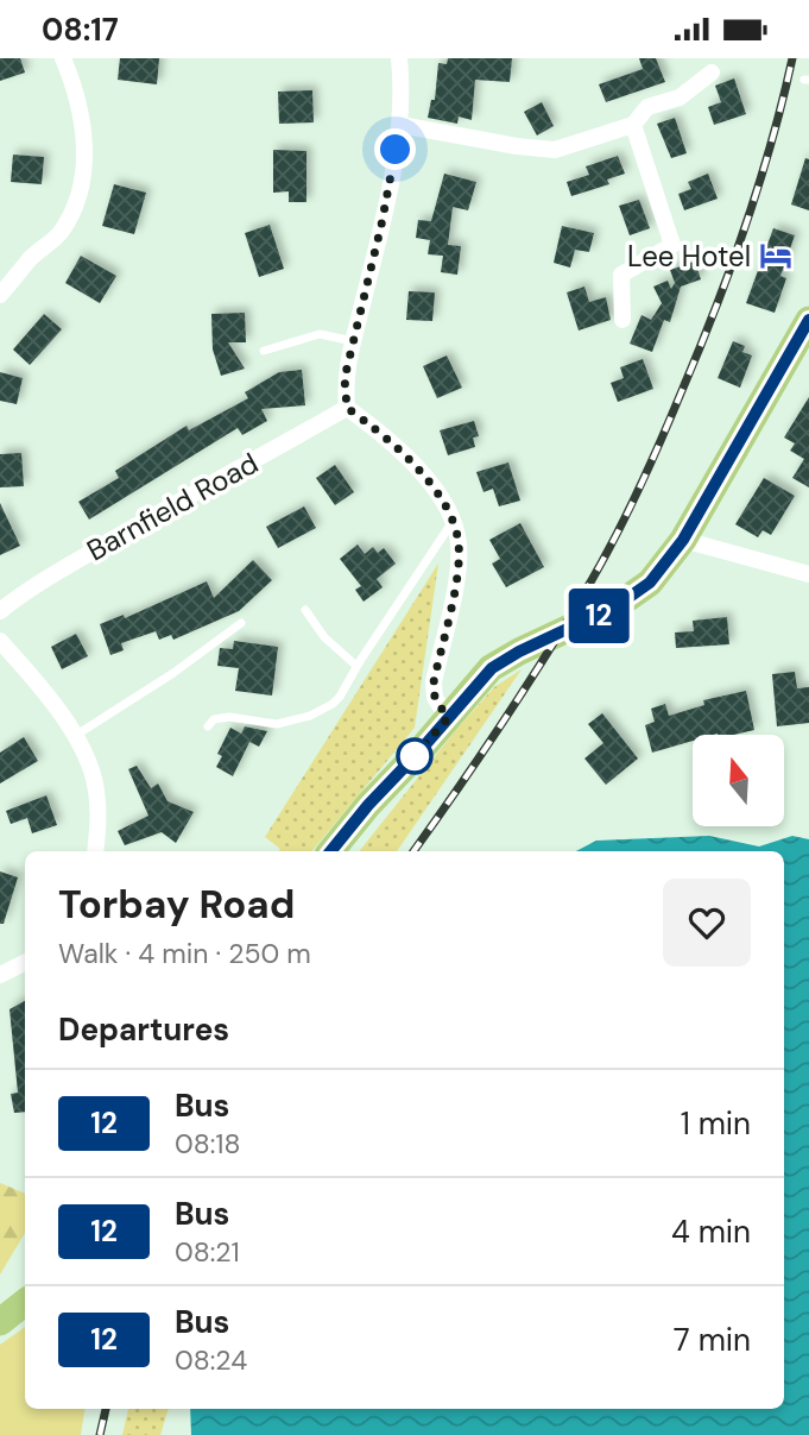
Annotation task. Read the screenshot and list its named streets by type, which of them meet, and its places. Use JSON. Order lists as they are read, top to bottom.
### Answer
{
  "streets": {
    "street": ["Barnfield Road"]
  },
  "places": {
    "hotel": ["Lee Hotel"]
  },
  "lines": ["bus line 12"],
  "north": "top",
  "page": {
    "status": "08:17",
    "on_map": "12",
    "heading": [
      ["Torbay Road", "Walk · 4 min · 250 m"],
      "Departures"
    ],
    "list": [
      {
        "mark": "12",
        "name": "Bus",
        "note": "08:18",
        "value": "1 min"
      },
      {
        "mark": "12",
        "name": "Bus",
        "note": "08:21",
        "value": "4 min"
      },
      {
        "mark": "12",
        "name": "Bus",
        "note": "08:24",
        "value": "7 min"
      }
    ]
  }
}
